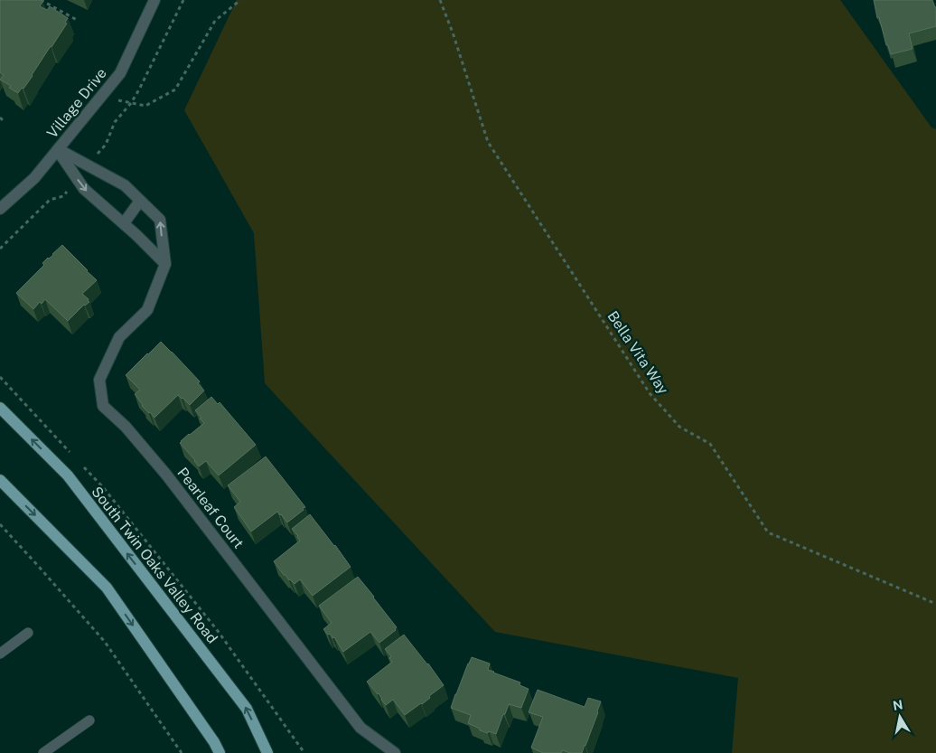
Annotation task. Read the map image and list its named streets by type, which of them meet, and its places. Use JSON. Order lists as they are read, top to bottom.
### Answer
{
  "streets": {
    "main road": ["South Twin Oaks Valley Road"],
    "street": ["Village Drive", "Pearleaf Court"],
    "path": ["Bella Vita Way"]
  },
  "north": "top"
}
